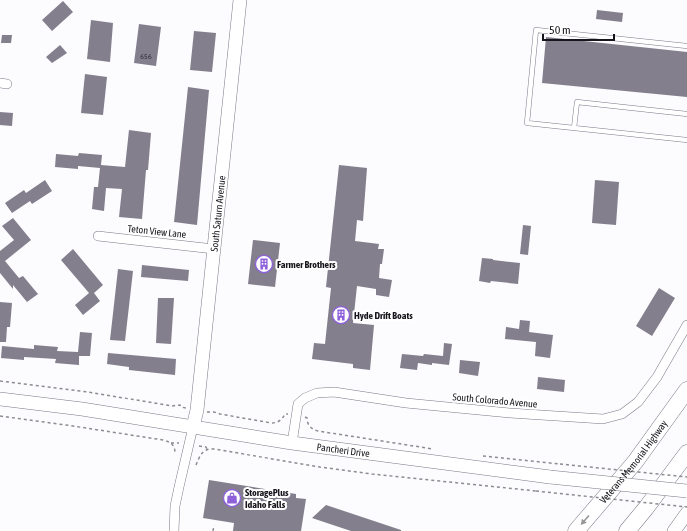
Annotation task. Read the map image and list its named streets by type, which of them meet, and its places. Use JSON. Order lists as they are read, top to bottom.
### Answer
{
  "streets": {
    "highway": ["Veterans Memorial Highway"],
    "main road": ["South Saturn Avenue", "Pancheri Drive"],
    "street": ["Teton View Lane", "South Colorado Avenue"]
  },
  "crossings": [
    ["South Saturn Avenue", "Teton View Lane"],
    ["South Saturn Avenue", "Pancheri Drive"],
    ["South Colorado Avenue", "Pancheri Drive"]
  ],
  "places": {
    "building": ["Farmer Brothers", "Hyde Drift Boats"],
    "shop": ["StoragePlus Idaho Falls"]
  },
  "house_numbers": ["656"],
  "scale_bar": "50 m"
}
